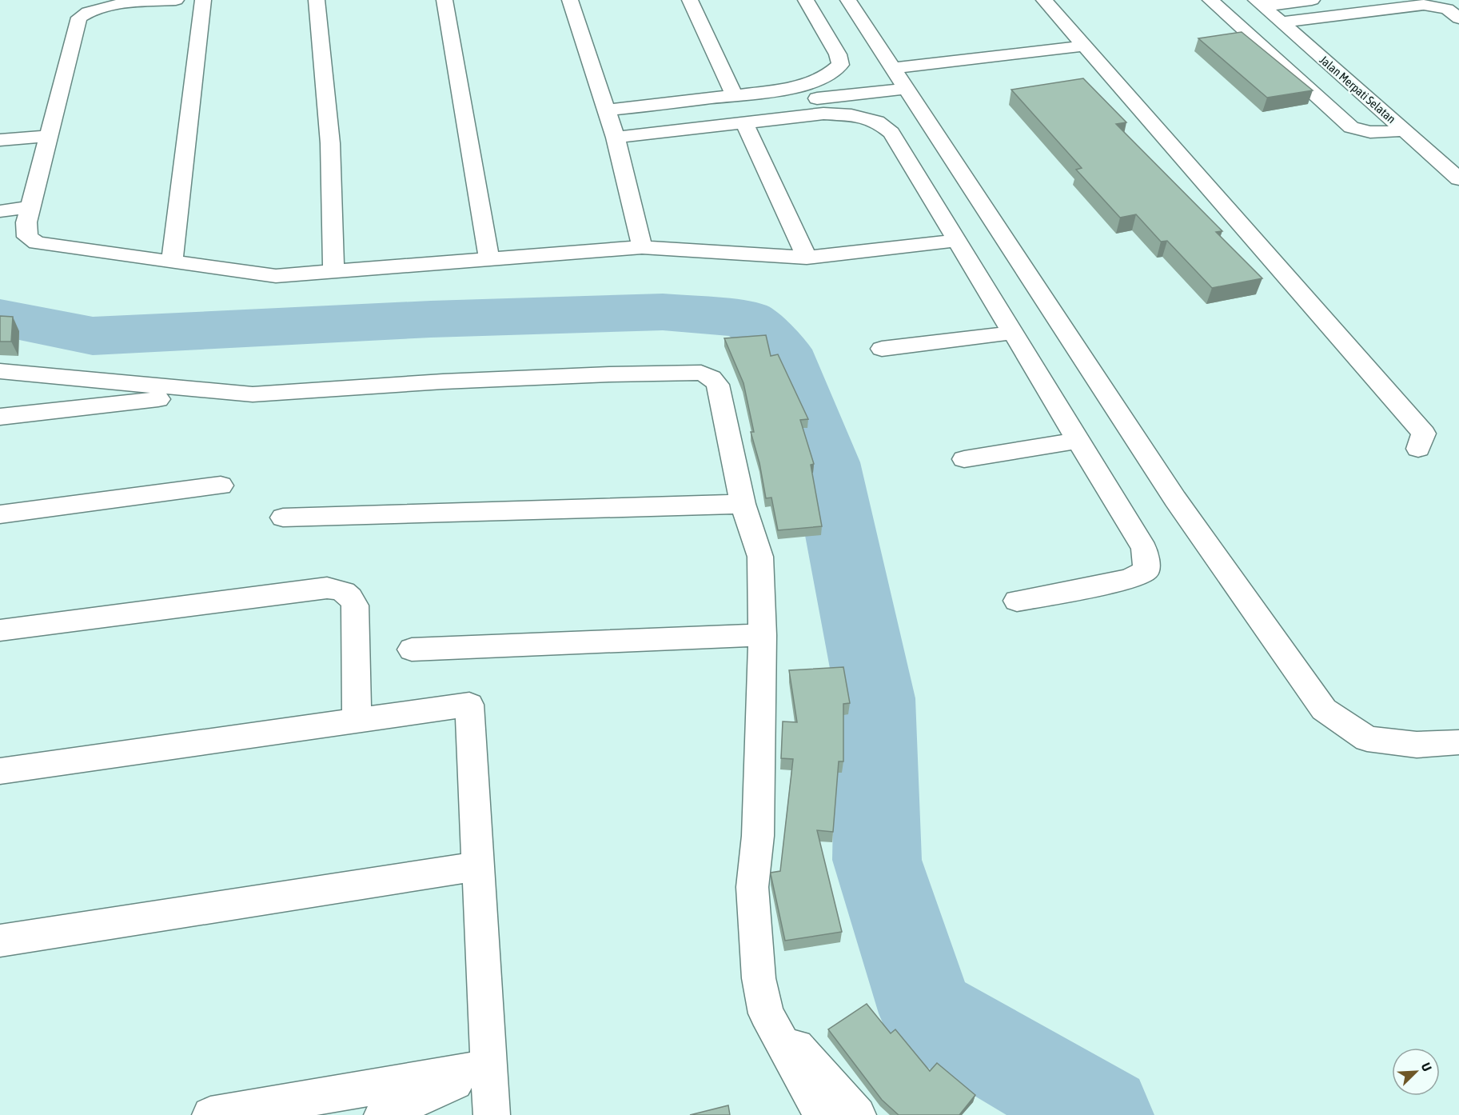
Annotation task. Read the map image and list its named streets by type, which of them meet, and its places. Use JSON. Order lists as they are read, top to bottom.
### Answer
{
  "streets": {
    "street": ["Jalan Merpati Selatan"]
  },
  "north": "top right"
}
